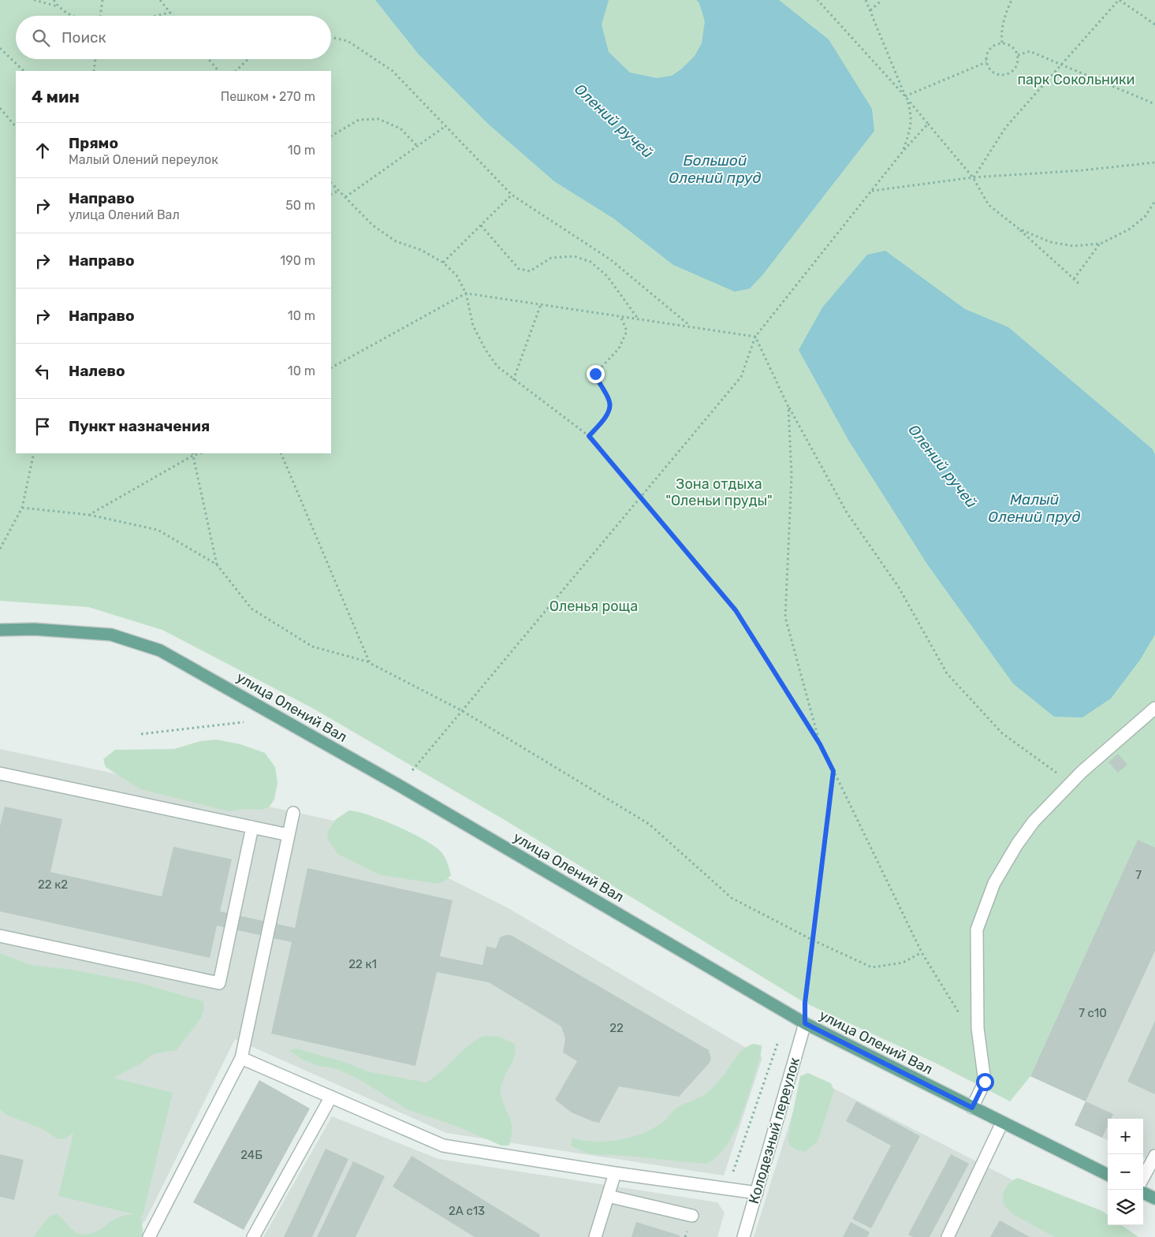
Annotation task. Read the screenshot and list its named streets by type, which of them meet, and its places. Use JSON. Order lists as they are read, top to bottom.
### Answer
{
  "streets": {
    "main road": ["улица Олений Вал"],
    "street": ["Колодезный переулок"]
  },
  "crossings": [
    ["улица Олений Вал", "Колодезный переулок"]
  ],
  "water": ["Олений ручей", "Большой Олений пруд", "Малый Олений пруд"],
  "parks": ["парк Сокольники", "Зона отдыха \"Оленьи пруды\"", "Оленья роща"],
  "house_numbers": [
    "7",
    "22 к2",
    "22 к1",
    "7 с10",
    "22",
    "24Б",
    "2А с13"
  ],
  "page": {
    "search": "Поиск",
    "heading": ["4 мин", "Пешком · 270 m"],
    "list": [
      ["Прямо", "Малый Олений переулок", "10 m"],
      ["Направо", "улица Олений Вал", "50 m"],
      ["Направо", "190 m"],
      ["Направо", "10 m"],
      ["Налево", "10 m"],
      "Пункт назначения"
    ],
    "map_buttons": ["+", "−"]
  }
}
